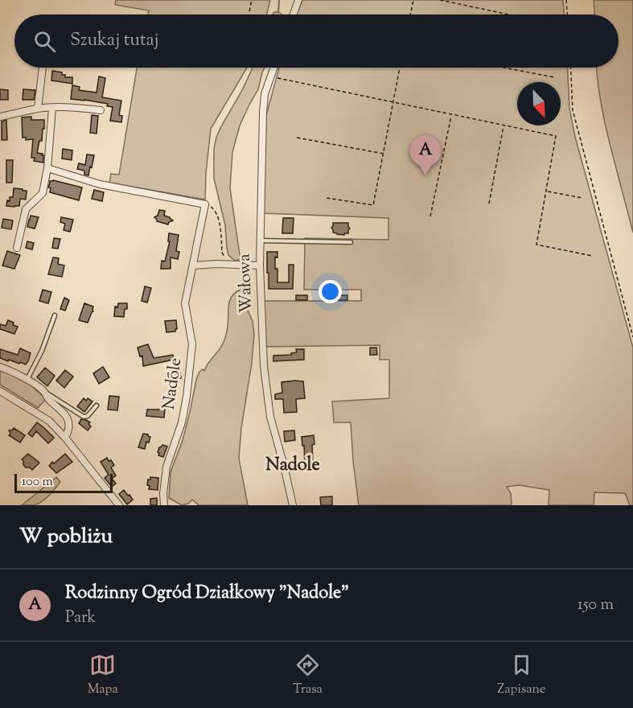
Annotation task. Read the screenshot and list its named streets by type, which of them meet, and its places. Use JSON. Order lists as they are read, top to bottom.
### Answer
{
  "streets": {
    "street": ["Wałowa", "Nadole"]
  },
  "districts": ["Nadole"],
  "scale_bar": "100 m",
  "north": "bottom right",
  "page": {
    "search": "Szukaj tutaj",
    "pins": "A",
    "scale": "100 m",
    "heading": "W pobliżu",
    "list": [
      {
        "mark": "A",
        "name": "Rodzinny Ogród Działkowy \"Nadole\"",
        "note": "Park",
        "value": "150 m"
      }
    ],
    "nav": ["Mapa", "Trasa", "Zapisane"]
  }
}
